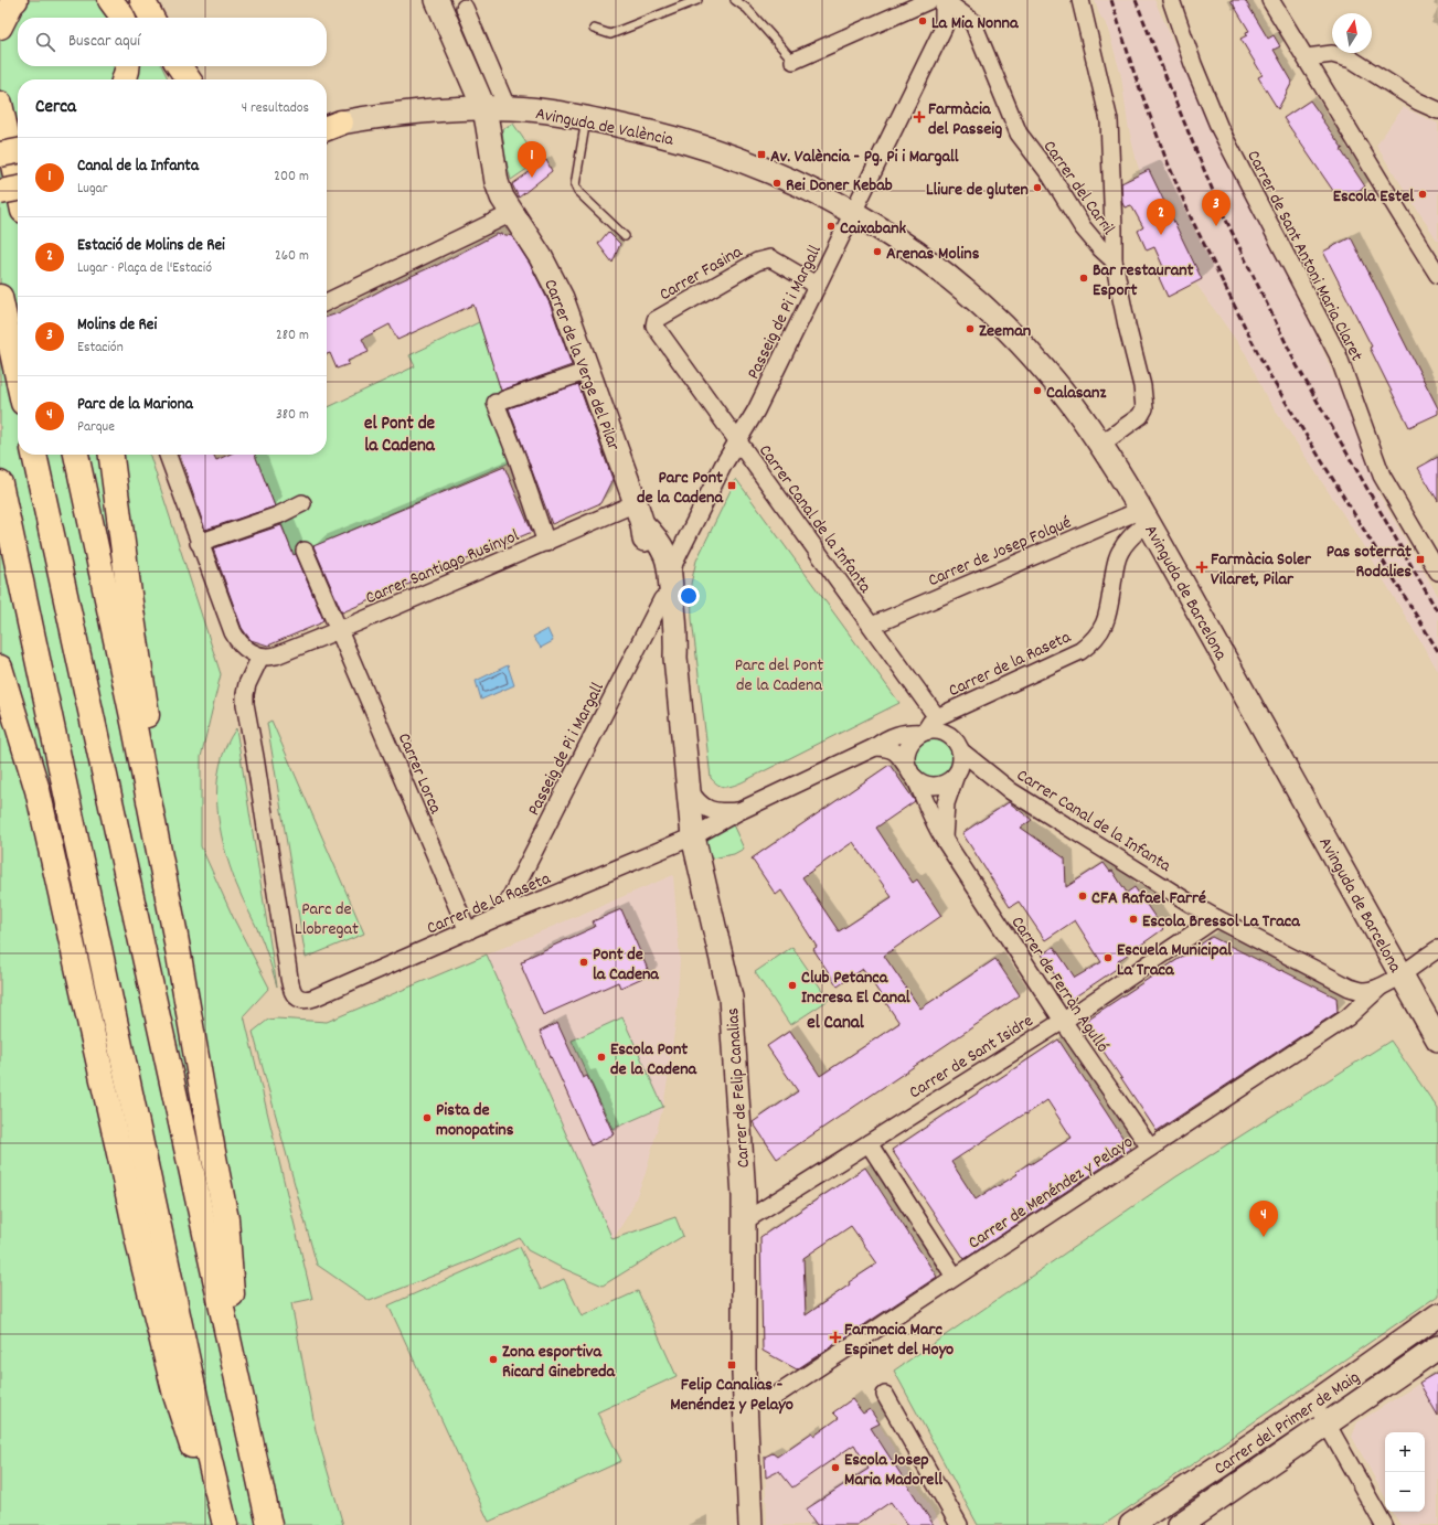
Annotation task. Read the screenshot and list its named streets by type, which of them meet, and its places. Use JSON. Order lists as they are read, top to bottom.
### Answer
{
  "streets": {
    "street": [
      "Avinguda de València",
      "Carrer del Carril",
      "Carrer de Sant Antoni Maria Claret",
      "Carrer Fasina",
      "Passeig de Pi i Margall",
      "Carrer de la Verge del Pilar",
      "Carrer Canal de la Infanta",
      "Carrer de Josep Folqué",
      "Carrer Santiago Rusinyol",
      "Avinguda de Barcelona",
      "Carrer de la Raseta",
      "Carrer Lorca",
      "Carrer de Ferràn Agulló",
      "Carrer de Sant Isidre",
      "Carrer de Felip Canalias",
      "Carrer de Menéndez y Pelayo",
      "Carrer del Primer de Maig"
    ]
  },
  "crossings": [
    ["Avinguda de València", "Passeig de Pi i Margall"],
    ["Avinguda de València", "Carrer de la Verge del Pilar"],
    ["Avinguda de València", "Avinguda de Barcelona"],
    ["Carrer del Carril", "Passeig de Pi i Margall"],
    ["Carrer del Carril", "Avinguda de Barcelona"],
    ["Carrer Fasina", "Passeig de Pi i Margall"],
    ["Carrer Fasina", "Carrer Canal de la Infanta"],
    ["Passeig de Pi i Margall", "Carrer de la Verge del Pilar"],
    ["Passeig de Pi i Margall", "Carrer Canal de la Infanta"],
    ["Passeig de Pi i Margall", "Avinguda de Barcelona"],
    ["Passeig de Pi i Margall", "Carrer de la Raseta"],
    ["Passeig de Pi i Margall", "Carrer de Felip Canalias"],
    ["Carrer de la Verge del Pilar", "Carrer Santiago Rusinyol"],
    ["Carrer de la Verge del Pilar", "Carrer de Felip Canalias"],
    ["Carrer Canal de la Infanta", "Carrer de Josep Folqué"],
    ["Carrer Canal de la Infanta", "Avinguda de Barcelona"],
    ["Carrer Canal de la Infanta", "Carrer de la Raseta"],
    ["Carrer Canal de la Infanta", "Carrer de Ferràn Agulló"],
    ["Carrer Canal de la Infanta", "Carrer de Sant Isidre"],
    ["Carrer Canal de la Infanta", "Carrer de Menéndez y Pelayo"],
    ["Carrer de Josep Folqué", "Avinguda de Barcelona"],
    ["Carrer de Josep Folqué", "Carrer de la Raseta"],
    ["Carrer Santiago Rusinyol", "Carrer de la Raseta"],
    ["Carrer Santiago Rusinyol", "Carrer Lorca"],
    ["Avinguda de Barcelona", "Carrer de la Raseta"],
    ["Carrer de la Raseta", "Carrer Lorca"],
    ["Carrer de la Raseta", "Carrer de Ferràn Agulló"],
    ["Carrer de la Raseta", "Carrer de Felip Canalias"],
    ["Carrer de Ferràn Agulló", "Carrer de Sant Isidre"],
    ["Carrer de Ferràn Agulló", "Carrer de Menéndez y Pelayo"],
    ["Carrer de Sant Isidre", "Carrer de Felip Canalias"],
    ["Carrer de Felip Canalias", "Carrer de Menéndez y Pelayo"]
  ],
  "districts": ["el Pont de la Cadena", "el Canal"],
  "parks": ["Parc del Pont de la Cadena", "Parc de Llobregat"],
  "places": {
    "other": [
      "La Mia Nonna",
      "Rei Doner Kebab",
      "Lliure de gluten",
      "Escola Estel",
      "Caixabank",
      "Arenas Molins",
      "Bar restaurant Esport",
      "Zeeman",
      "Calasanz",
      "CFA Rafael Farré",
      "Escola Bressol La Traca",
      "Escuela Municipal La Traca",
      "Pont de la Cadena",
      "Club Petanca Incresa El Canal",
      "Escola Pont de la Cadena",
      "Pista de monopatins",
      "Zona esportiva Ricard Ginebreda",
      "Escola Josep Maria Madorell"
    ],
    "health": ["Farmàcia del Passeig", "Farmàcia Soler Vilaret, Pilar", "Farmacia Marc Espinet del Hoyo"],
    "transit": [
      "Av. València - Pg. Pi i Margall",
      "Parc Pont de la Cadena",
      "Pas soterrat Rodalies",
      "Felip Canalias - Menéndez y Pelayo"
    ]
  },
  "north": "top",
  "page": {
    "search": "Buscar aquí",
    "heading": ["Cerca", "4 resultados"],
    "list": [
      {
        "mark": "1",
        "name": "Canal de la Infanta",
        "note": "Lugar",
        "value": "200 m"
      },
      {
        "mark": "2",
        "name": "Estació de Molins de Rei",
        "note": "Lugar · Plaça de l'Estació",
        "value": "260 m"
      },
      {
        "mark": "3",
        "name": "Molins de Rei",
        "note": "Estación",
        "value": "280 m"
      },
      {
        "mark": "4",
        "name": "Parc de la Mariona",
        "note": "Parque",
        "value": "380 m"
      }
    ],
    "pins": [
      "1",
      "3",
      "2",
      "4"
    ],
    "map_buttons": ["+", "−"]
  }
}
